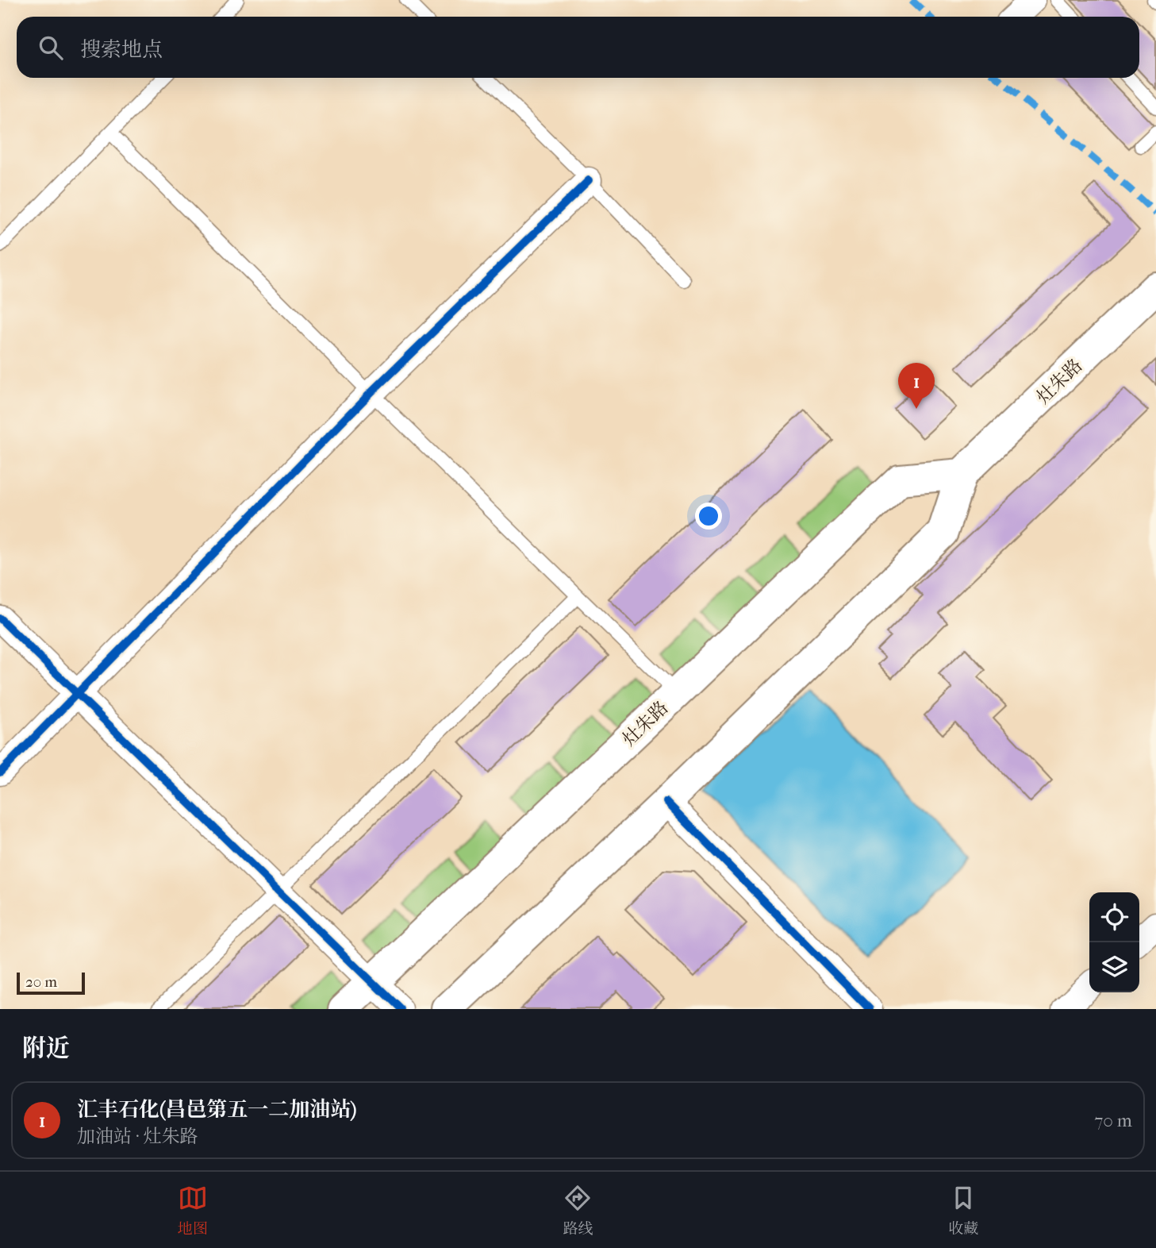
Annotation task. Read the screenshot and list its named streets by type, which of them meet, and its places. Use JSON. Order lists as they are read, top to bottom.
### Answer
{
  "streets": {
    "main road": ["灶朱路"]
  },
  "scale_bar": "20 m",
  "page": {
    "search": "搜索地点",
    "pins": "1",
    "scale": "20 m",
    "heading": "附近",
    "list": [
      {
        "mark": "1",
        "name": "汇丰石化(昌邑第五一二加油站)",
        "note": "加油站 · 灶朱路",
        "value": "70 m"
      }
    ],
    "nav": ["地图", "路线", "收藏"]
  }
}
